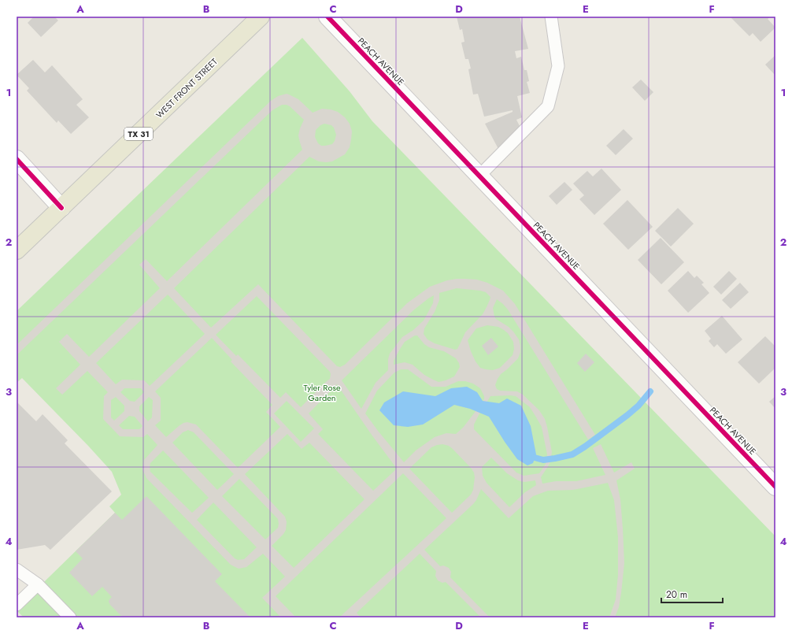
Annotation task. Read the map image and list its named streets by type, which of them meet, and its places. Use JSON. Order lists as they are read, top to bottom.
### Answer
{
  "streets": {
    "main road": ["WEST FRONT STREET", "TX 31"],
    "street": ["PEACH AVENUE"]
  },
  "parks": ["Tyler Rose Garden"],
  "scale_bar": "20 m",
  "grid": {
    "columns": [
      "A",
      "B",
      "C",
      "D",
      "E",
      "F"
    ],
    "rows": [
      "1",
      "2",
      "3",
      "4"
    ]
  }
}
